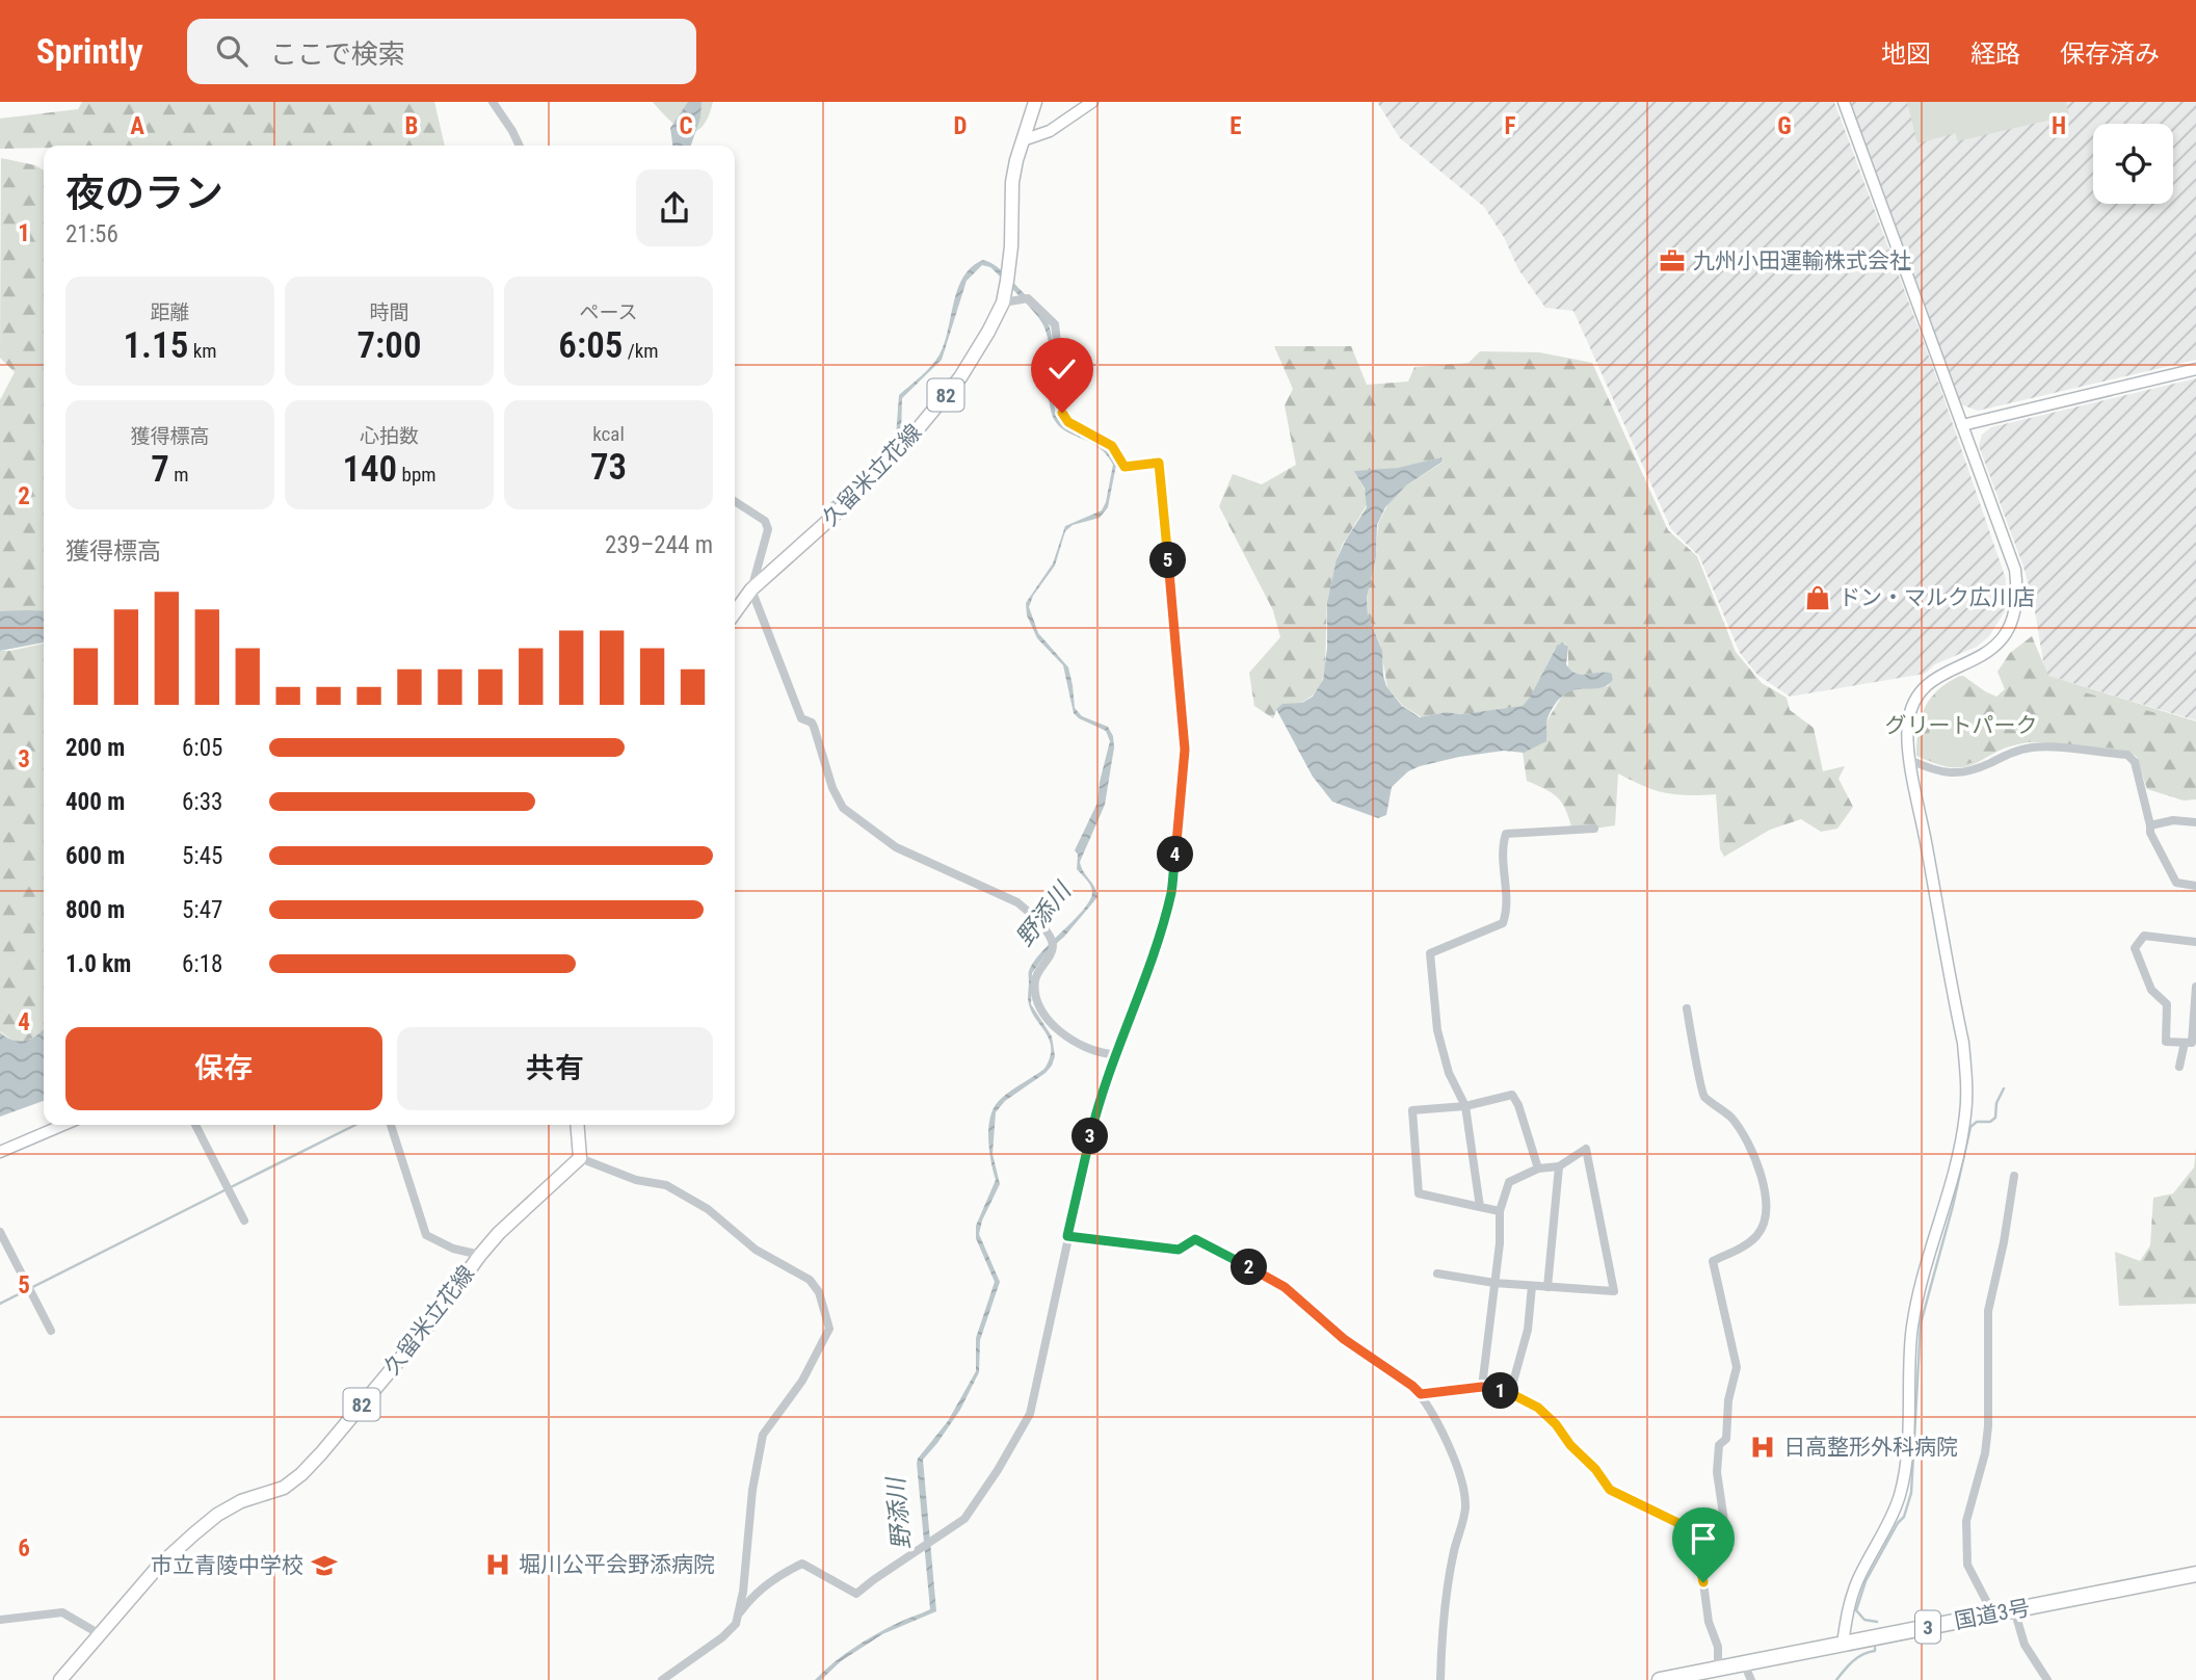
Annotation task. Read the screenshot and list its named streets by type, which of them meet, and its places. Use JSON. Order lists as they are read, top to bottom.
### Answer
{
  "streets": {
    "highway": ["国道3号", "3"],
    "main road": ["82", "久留米立花線"]
  },
  "water": ["野添川"],
  "parks": ["グリートパーク"],
  "places": {
    "office": ["九州小田運輸株式会社"],
    "shop": ["ドン・マルク広川店"],
    "hospital": ["日高整形外科病院", "堀川公平会野添病院"],
    "school or university": ["市立青陵中学校"]
  },
  "page": {
    "header": "Sprintly",
    "search": "ここで検索",
    "nav": ["地図", "経路", "保存済み"],
    "heading": ["夜のラン", "21:56"],
    "stats": [
      ["距離", "1.15 km"],
      ["時間", "7:00"],
      ["ペース", "6:05 /km"],
      ["獲得標高", "7 m"],
      ["心拍数", "140 bpm"],
      ["kcal", "73"]
    ],
    "chart": ["獲得標高", "239–244 m"],
    "pins": [
      "5",
      "4",
      "3",
      "2",
      "1"
    ],
    "list": [
      {
        "name": "200 m",
        "note": "6:05"
      },
      {
        "name": "400 m",
        "note": "6:33"
      },
      {
        "name": "600 m",
        "note": "5:45"
      },
      {
        "name": "800 m",
        "note": "5:47"
      },
      {
        "name": "1.0 km",
        "note": "6:18"
      }
    ],
    "buttons": ["保存", "共有"]
  },
  "grid": {
    "columns": [
      "A",
      "B",
      "C",
      "D",
      "E",
      "F",
      "G",
      "H"
    ],
    "rows": [
      "1",
      "2",
      "3",
      "4",
      "5",
      "6"
    ]
  }
}
